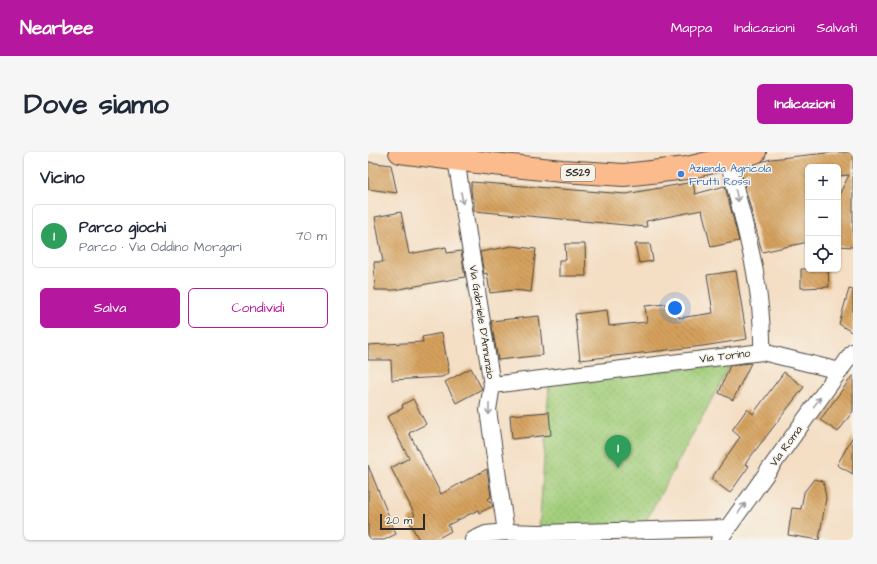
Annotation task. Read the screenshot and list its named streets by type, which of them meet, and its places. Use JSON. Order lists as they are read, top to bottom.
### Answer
{
  "streets": {
    "main road": ["SS29", "Via Torino"],
    "street": ["Via Gabriele D'Annunzio", "Via Roma"]
  },
  "crossings": [
    ["Via Gabriele D'Annunzio", "Via Torino"]
  ],
  "one_way": ["Via Gabriele D'Annunzio", "Via Roma"],
  "places": ["Azienda Agricola Frutti Rossi"],
  "scale_bar": "20 m",
  "page": {
    "header": "Nearbee",
    "nav": ["Mappa", "Indicazioni", "Salvati"],
    "buttons": [
      "Indicazioni",
      ["Salva", "Condividi"]
    ],
    "title": "Dove siamo",
    "heading": "Vicino",
    "map_buttons": ["+", "−"],
    "list": [
      {
        "mark": "1",
        "name": "Parco giochi",
        "note": "Parco · Via Oddino Morgari",
        "value": "70 m"
      }
    ],
    "pins": "1",
    "scale": "20 m"
  }
}
